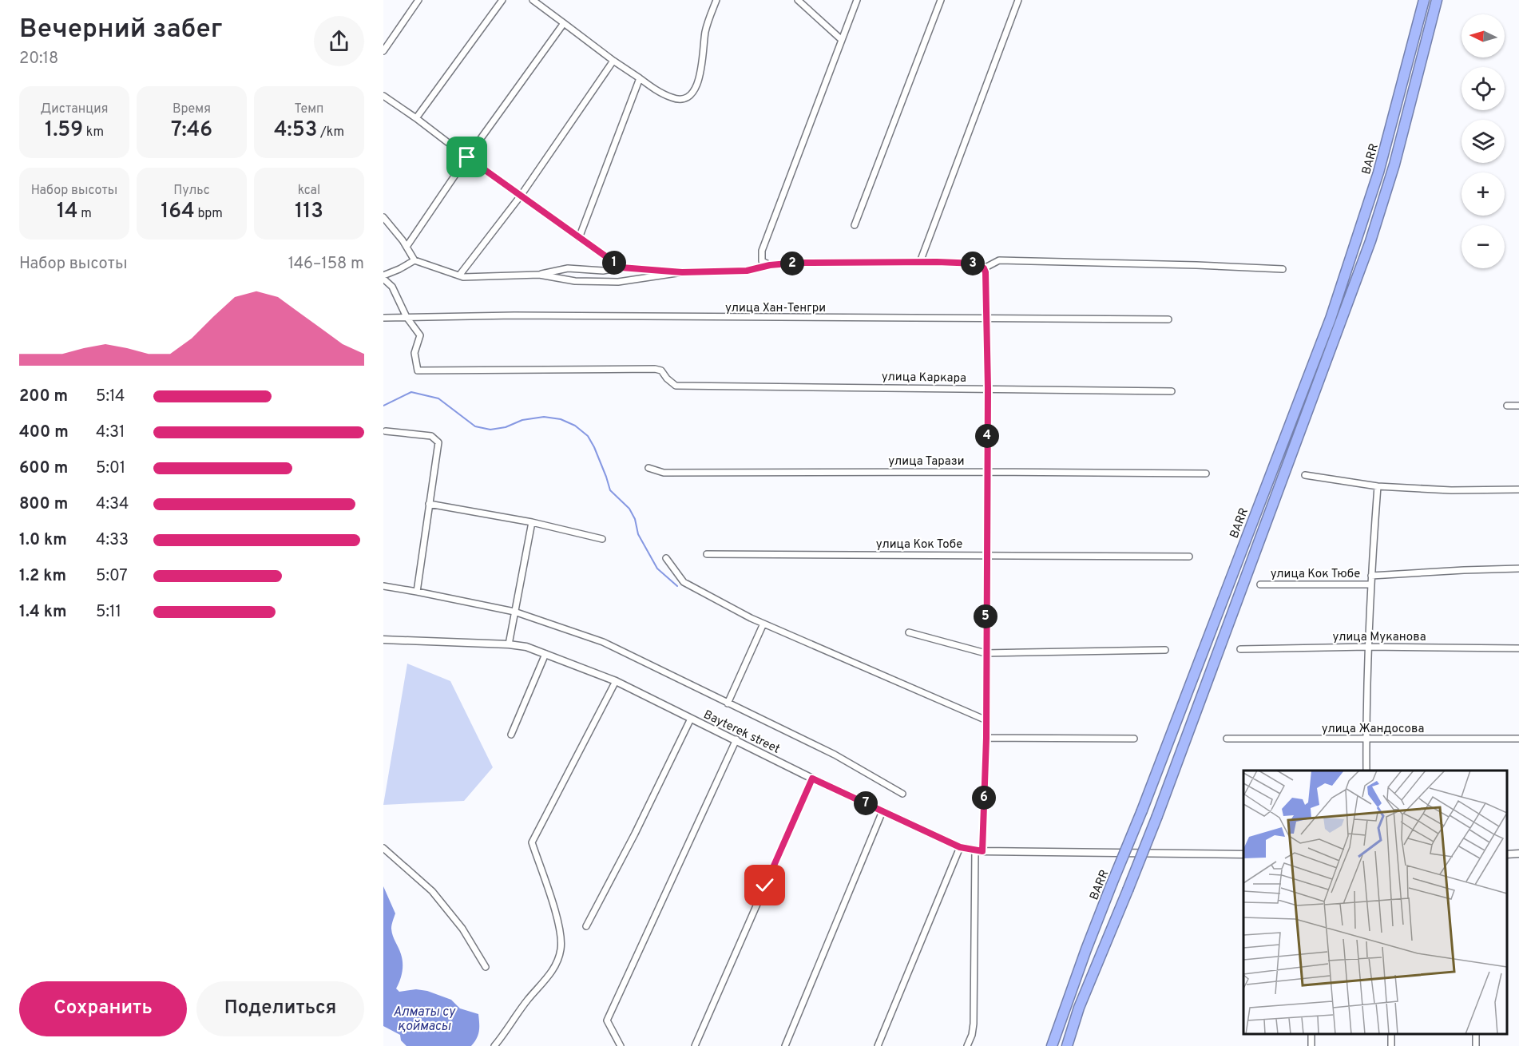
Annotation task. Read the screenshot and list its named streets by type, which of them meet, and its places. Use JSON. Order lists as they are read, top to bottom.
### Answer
{
  "streets": {
    "highway": ["BARR"],
    "street": [
      "улица Хан-Тенгри",
      "улица Каркара",
      "улица Тарази",
      "улица Кок Тобе",
      "улица Кок Тюбе",
      "улица Муканова",
      "улица Жандосова",
      "Bayterek street"
    ]
  },
  "crossings": [
    ["улица Хан-Тенгри", "улица Каркара"]
  ],
  "water": ["Алматы су қоймасы"],
  "north": "left",
  "page": {
    "heading": ["Вечерний забег", "20:18"],
    "map_buttons": ["+", "−"],
    "stats": [
      ["Дистанция", "1.59 km"],
      ["Время", "7:46"],
      ["Темп", "4:53 /km"],
      ["Набор высоты", "14 m"],
      ["Пульс", "164 bpm"],
      ["kcal", "113"]
    ],
    "chart": ["Набор высоты", "146–158 m"],
    "pins": [
      "1",
      "2",
      "3",
      "4",
      "5",
      "6",
      "7"
    ],
    "list": [
      {
        "name": "200 m",
        "note": "5:14"
      },
      {
        "name": "400 m",
        "note": "4:31"
      },
      {
        "name": "600 m",
        "note": "5:01"
      },
      {
        "name": "800 m",
        "note": "4:34"
      },
      {
        "name": "1.0 km",
        "note": "4:33"
      },
      {
        "name": "1.2 km",
        "note": "5:07"
      },
      {
        "name": "1.4 km",
        "note": "5:11"
      }
    ],
    "buttons": ["Сохранить", "Поделиться"]
  }
}
